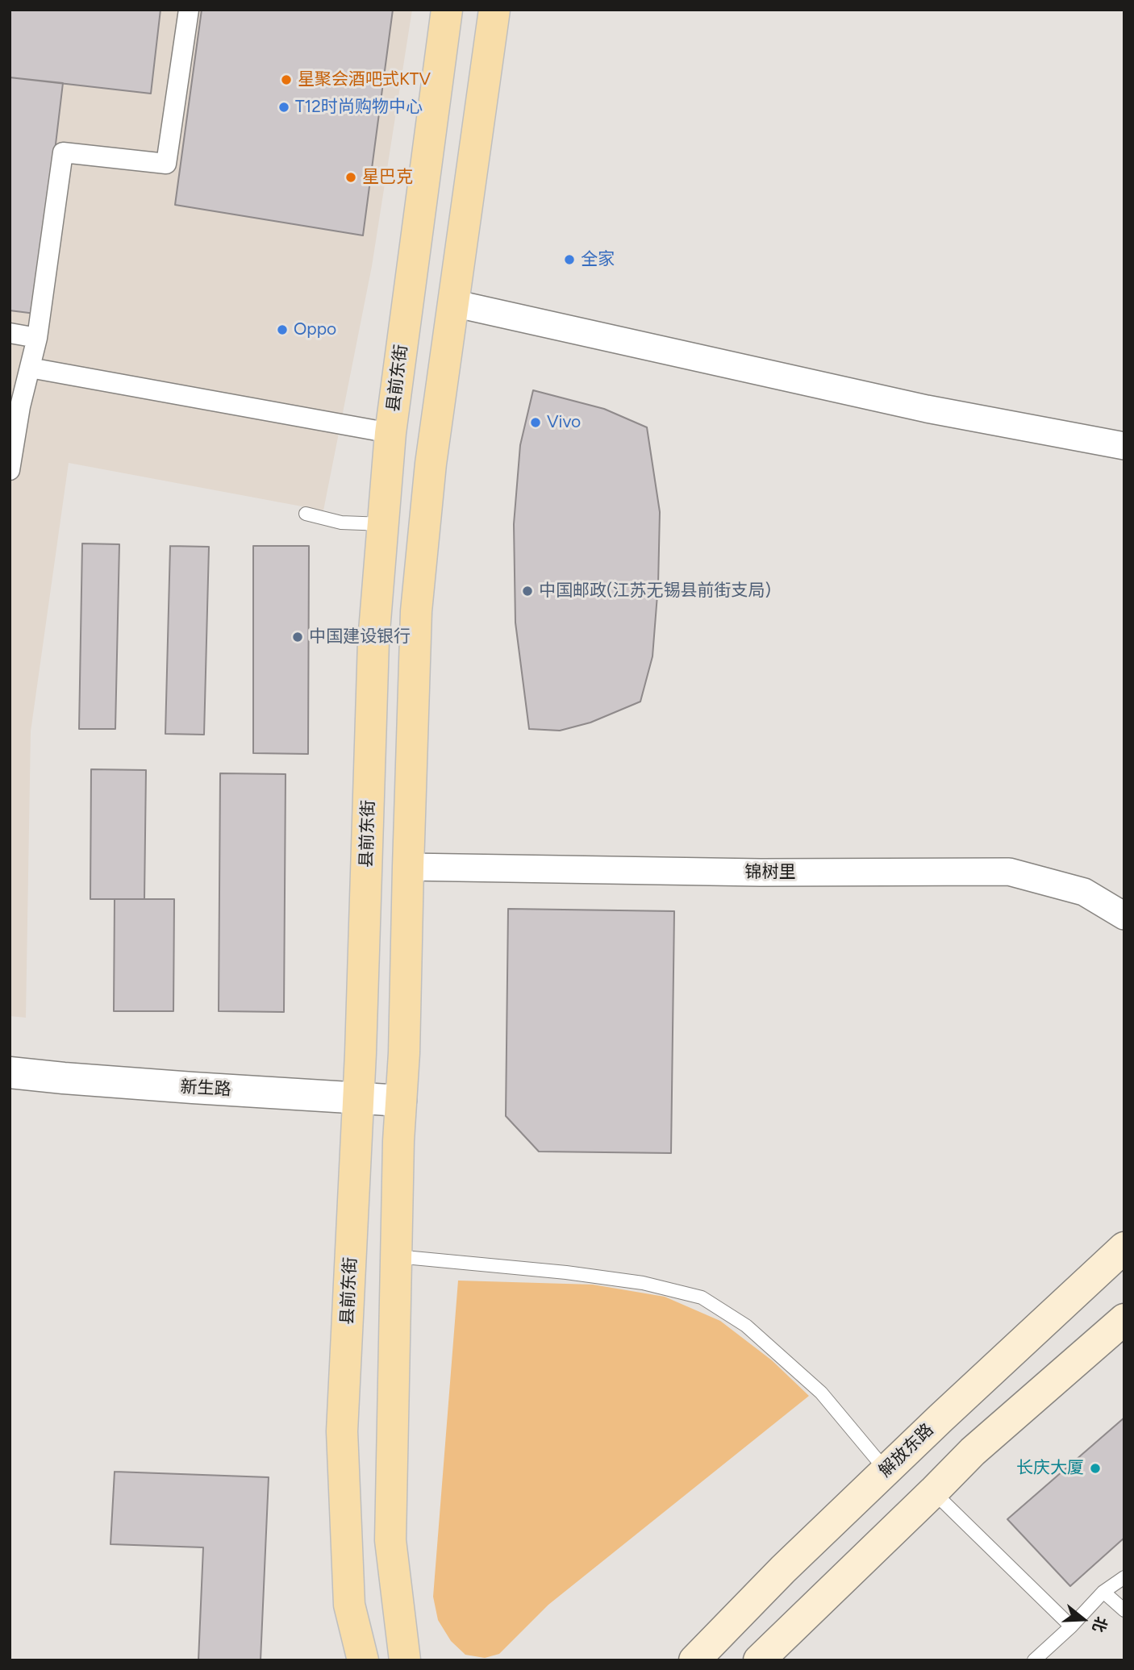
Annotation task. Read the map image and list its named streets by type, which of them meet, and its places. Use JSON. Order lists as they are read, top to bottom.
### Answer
{
  "streets": {
    "main road": ["县前东街", "解放东路"],
    "street": ["锦树里", "新生路"]
  },
  "crossings": [
    ["县前东街", "新生路"]
  ],
  "places": [
    "星聚会酒吧式KTV",
    "T12时尚购物中心",
    "星巴克",
    "全家",
    "Oppo",
    "Vivo",
    "中国邮政(江苏无锡县前街支局)",
    "中国建设银行",
    "长庆大厦"
  ],
  "north": "right"
}
